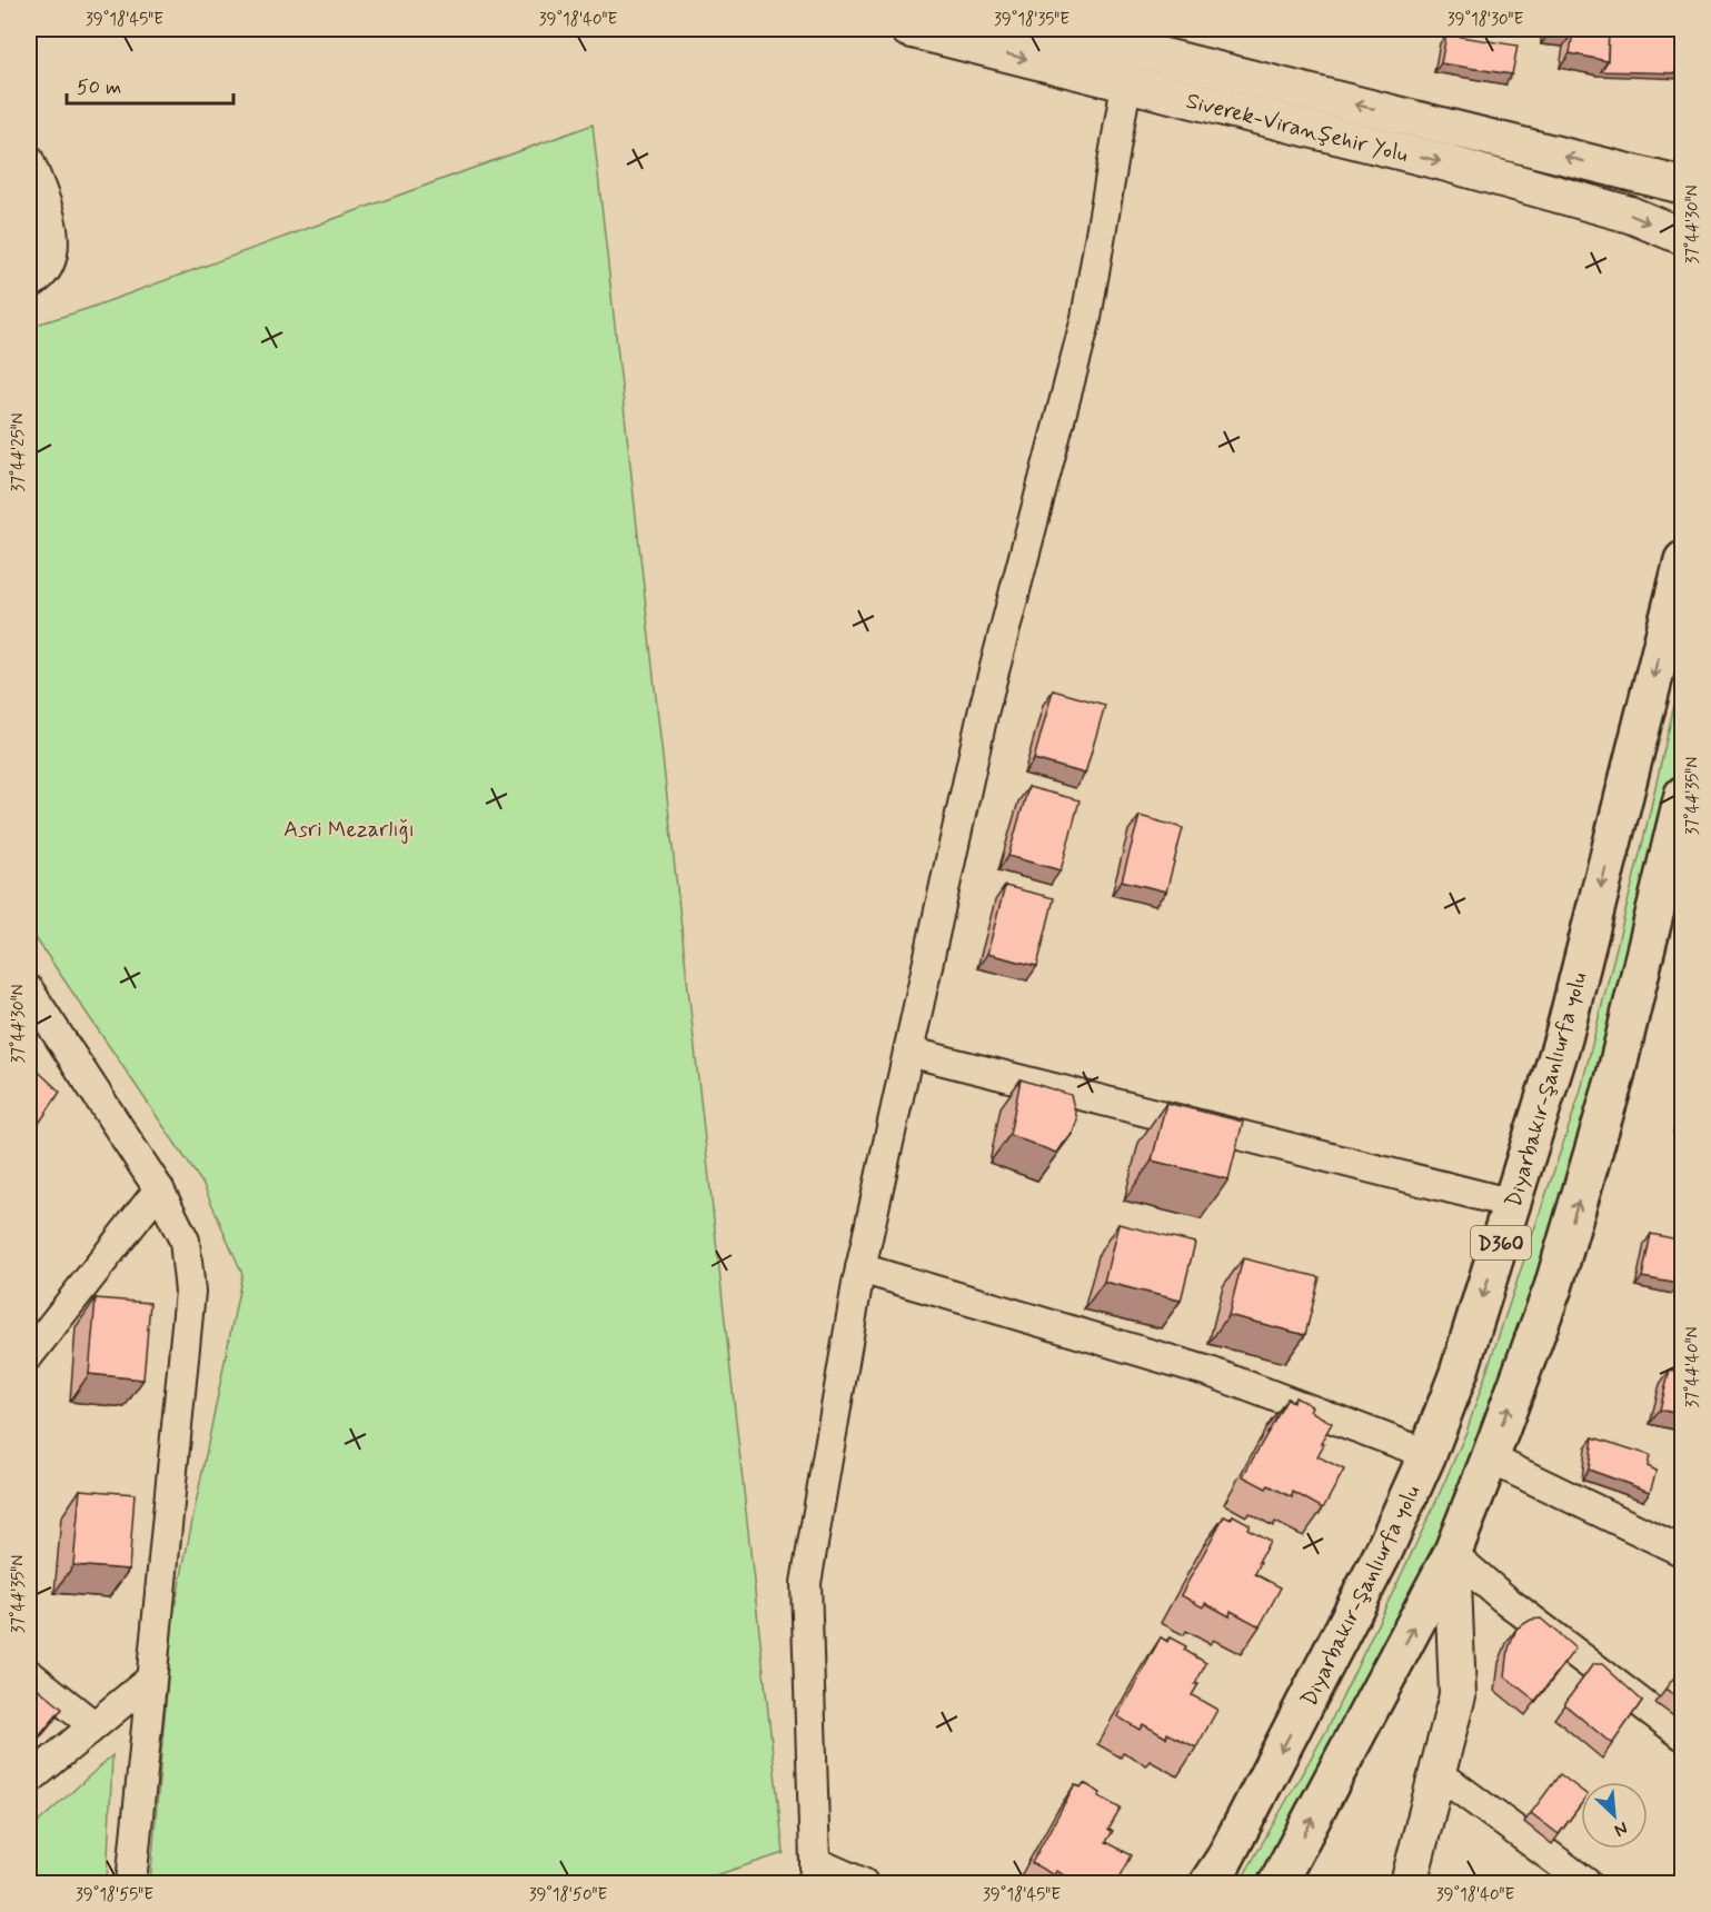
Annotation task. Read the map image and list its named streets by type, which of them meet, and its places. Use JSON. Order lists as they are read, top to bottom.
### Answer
{
  "streets": {
    "highway": ["Diyarbakır-Şanlıurfa yolu", "D360"],
    "main road": ["Siverek-Viranşehir Yolu"]
  },
  "parks": ["Asri Mezarlığı"],
  "scale_bar": "50 m",
  "north": "bottom right",
  "coordinates": [
    "39°18'45\"E",
    "39°18'40\"E",
    "39°18'35\"E",
    "39°18'30\"E",
    "37°44'30\"N",
    "37°44'25\"N",
    "37°44'35\"N",
    "37°44'40\"N",
    "39°18'55\"E",
    "39°18'50\"E"
  ]
}
